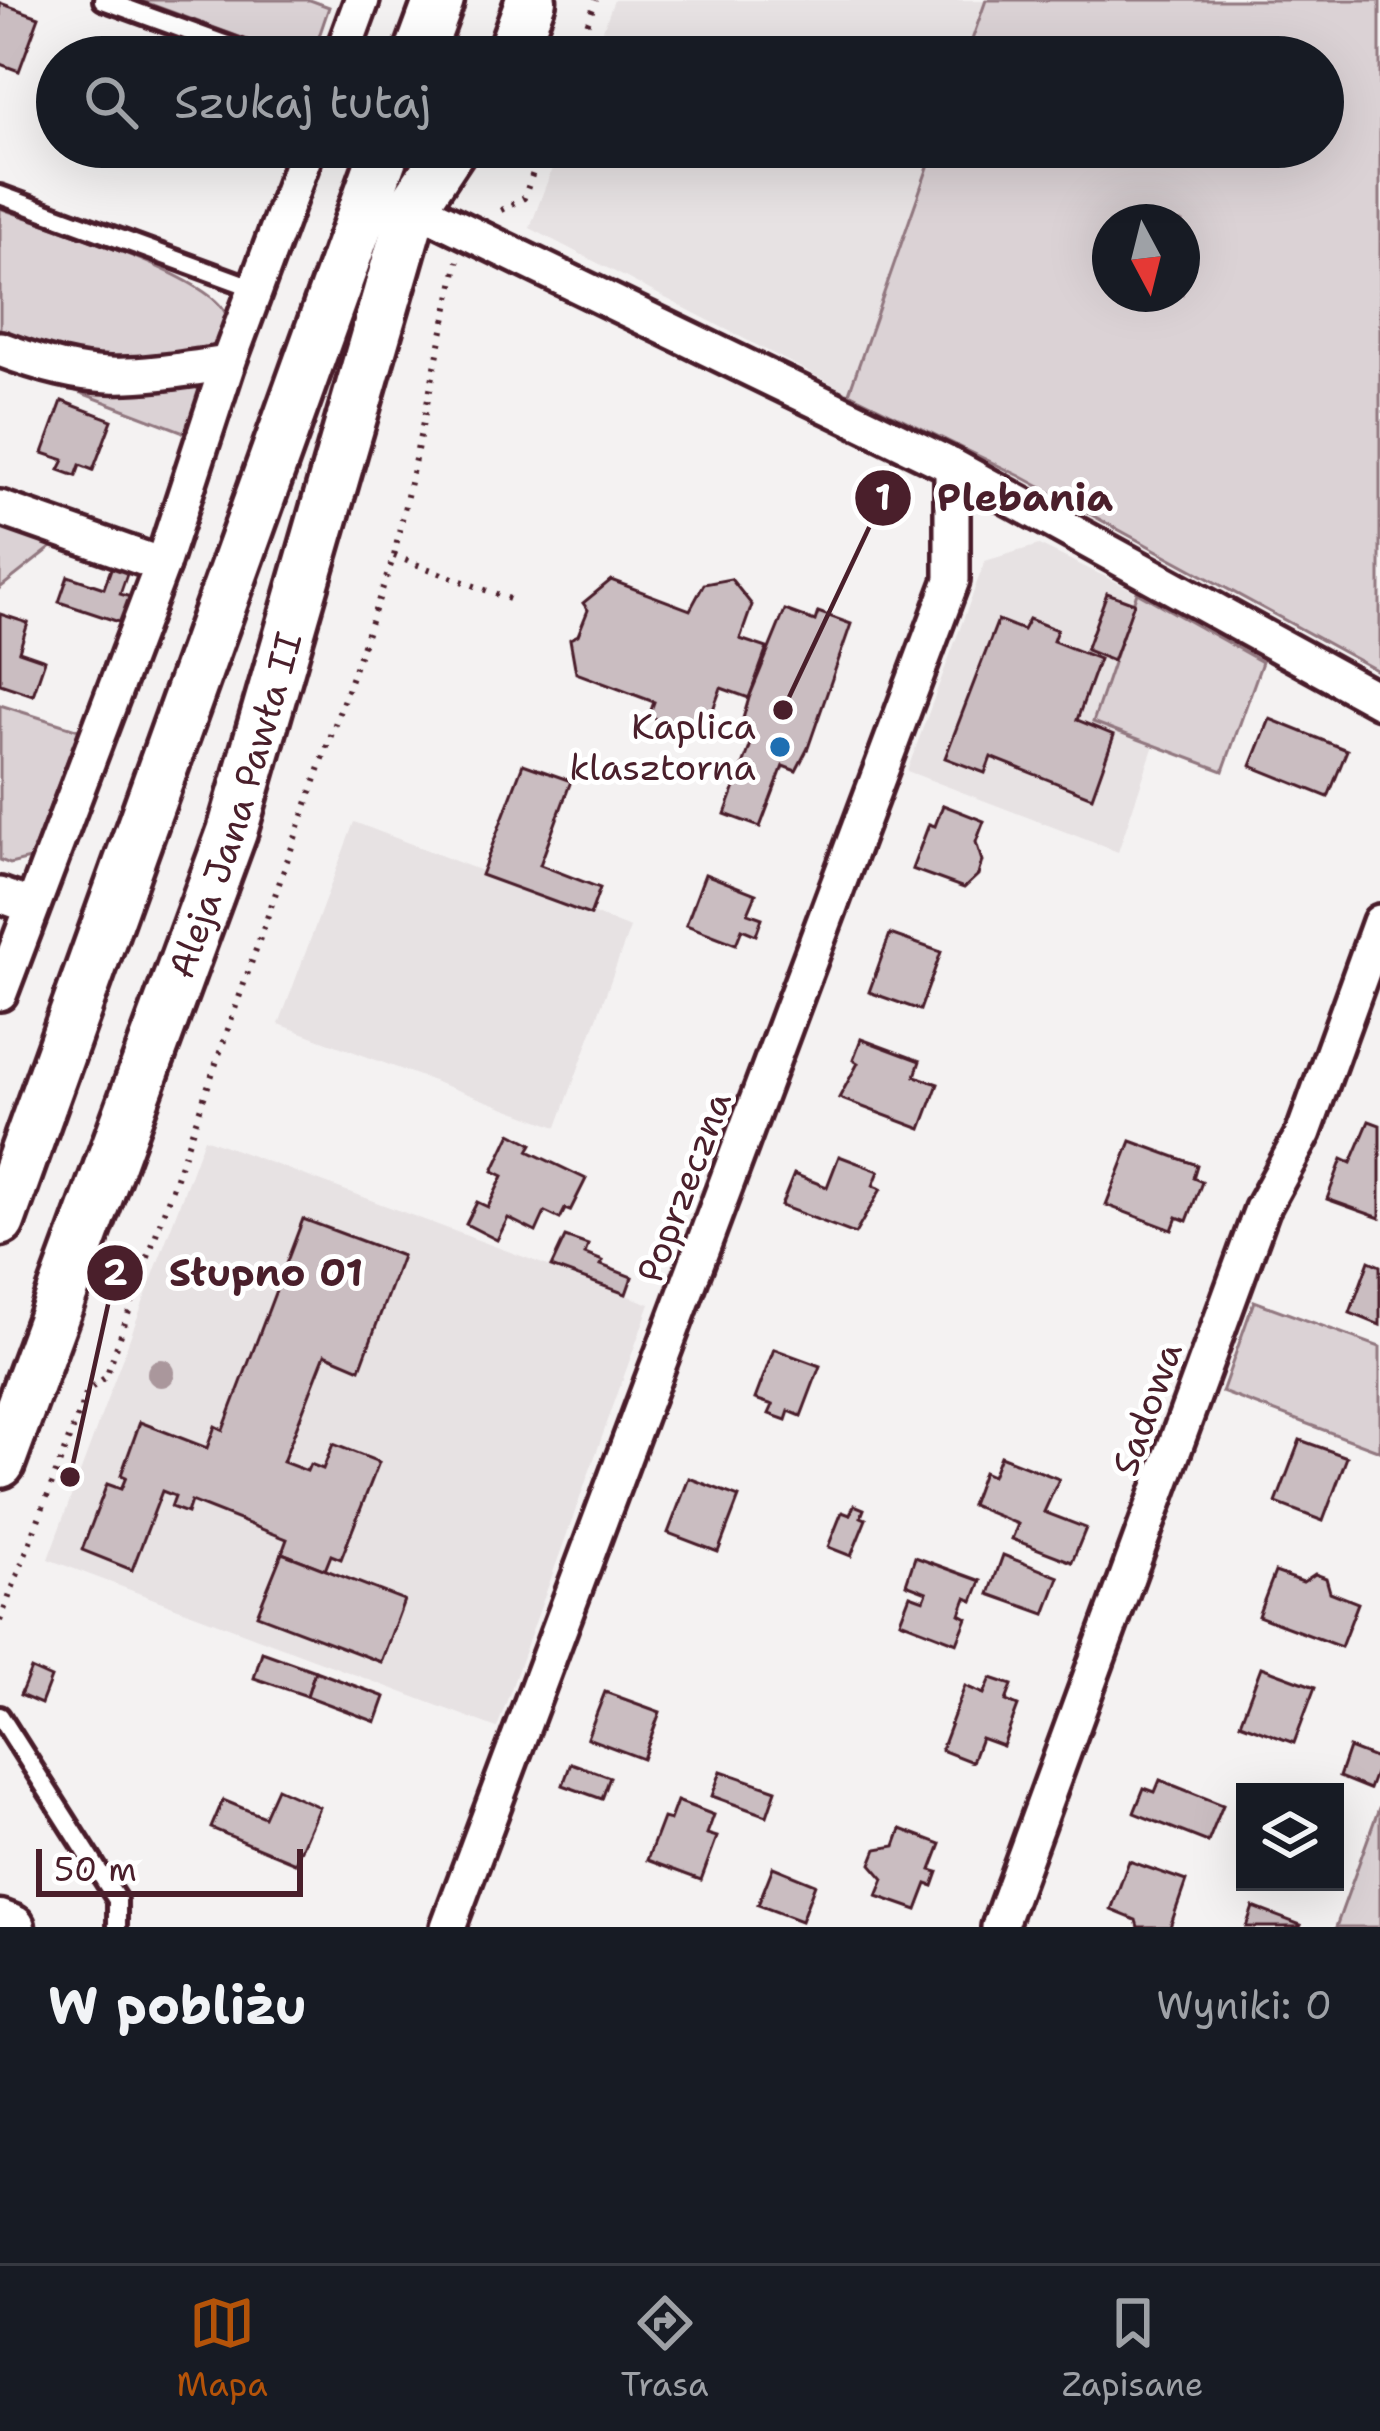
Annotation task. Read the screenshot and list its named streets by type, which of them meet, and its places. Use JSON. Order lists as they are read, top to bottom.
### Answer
{
  "streets": {
    "main road": ["Aleja Jana Pawła II"],
    "street": ["Poprzeczna", "Sadowa"]
  },
  "places": ["Plebania", "Kaplica klasztorna", "Słupno 01"],
  "scale_bar": "50 m",
  "north": "bottom",
  "page": {
    "search": "Szukaj tutaj",
    "scale": "50 m",
    "heading": ["W pobliżu", "Wyniki: 0"],
    "nav": ["Mapa", "Trasa", "Zapisane"]
  }
}
